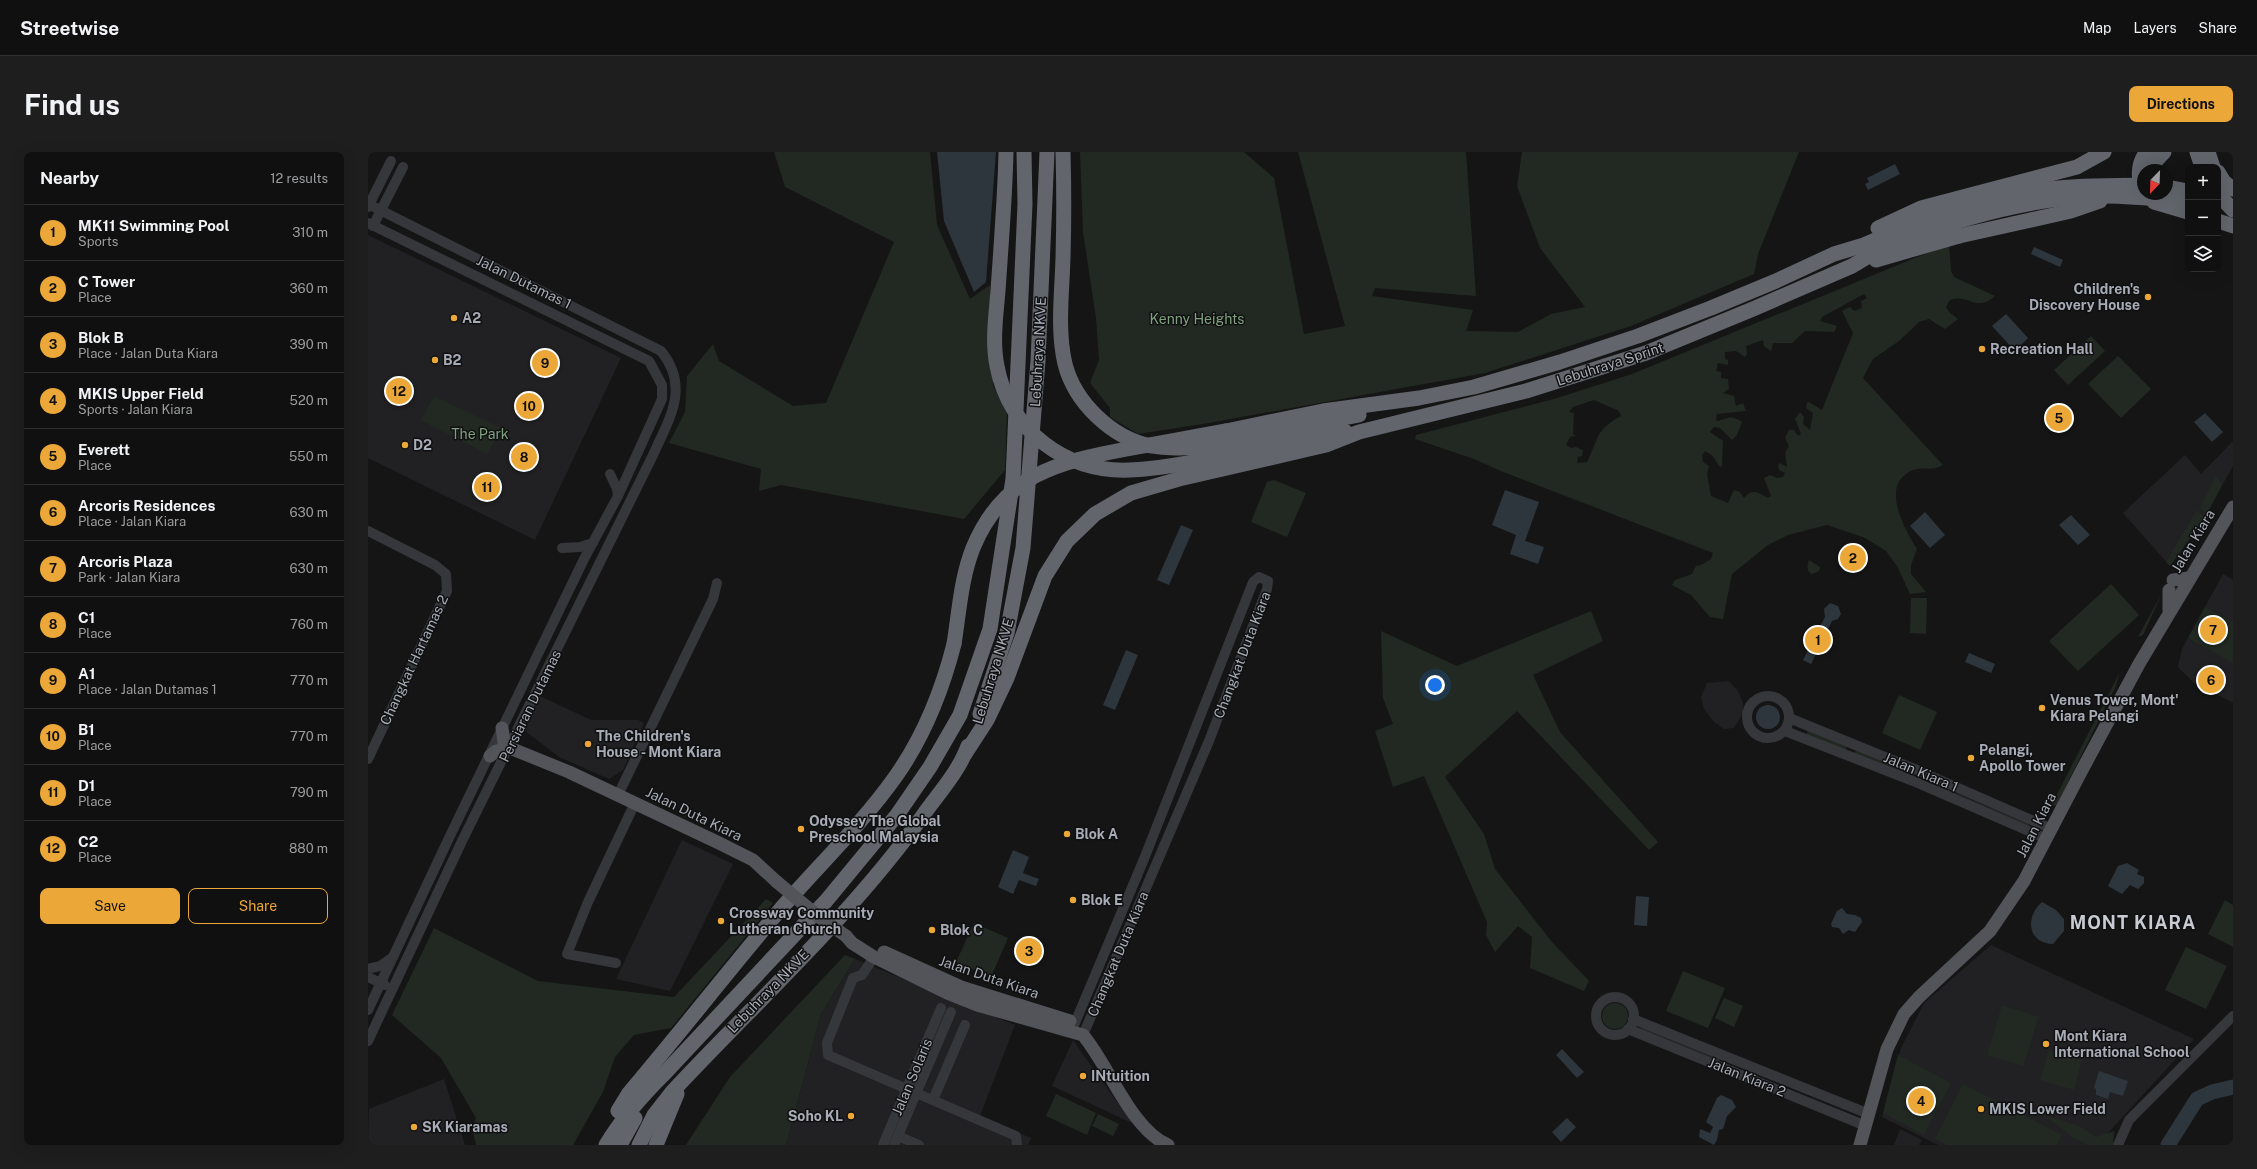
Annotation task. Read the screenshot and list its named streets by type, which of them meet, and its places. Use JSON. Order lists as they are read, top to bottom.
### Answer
{
  "streets": {
    "highway": ["Lebuhraya NKVE", "Lebuhraya Sprint"],
    "main road": ["Jalan Kiara", "Jalan Duta Kiara"],
    "street": [
      "Jalan Dutamas 1",
      "Changkat Duta Kiara",
      "Changkat Hartamas 2",
      "Persiaran Dutamas",
      "Jalan Kiara 1",
      "Jalan Solaris",
      "Jalan Kiara 2"
    ]
  },
  "crossings": [
    ["Jalan Dutamas 1", "Persiaran Dutamas"],
    ["Jalan Kiara", "Jalan Kiara 1"],
    ["Jalan Kiara", "Jalan Kiara 2"],
    ["Changkat Duta Kiara", "Jalan Duta Kiara"],
    ["Persiaran Dutamas", "Jalan Duta Kiara"]
  ],
  "districts": ["MONT KIARA"],
  "parks": ["Kenny Heights", "The Park"],
  "places": [
    "Children's Discovery House",
    "A2",
    "Recreation Hall",
    "B2",
    "D2",
    "Venus Tower, Mont' Kiara Pelangi",
    "The Children's House - Mont Kiara",
    "Pelangi, Apollo Tower",
    "Odyssey The Global Preschool Malaysia",
    "Blok A",
    "Blok E",
    "Crossway Community Lutheran Church",
    "Blok C",
    "Mont Kiara International School",
    "INtuition",
    "MKIS Lower Field",
    "Soho KL",
    "SK Kiaramas"
  ],
  "north": "bottom left",
  "page": {
    "header": "Streetwise",
    "nav": ["Map", "Layers", "Share"],
    "buttons": [
      "Directions",
      ["Save", "Share"]
    ],
    "title": "Find us",
    "heading": ["Nearby", "12 results"],
    "map_buttons": ["+", "−"],
    "list": [
      {
        "mark": "1",
        "name": "MK11 Swimming Pool",
        "note": "Sports",
        "value": "310 m"
      },
      {
        "mark": "2",
        "name": "C Tower",
        "note": "Place",
        "value": "360 m"
      },
      {
        "mark": "3",
        "name": "Blok B",
        "note": "Place · Jalan Duta Kiara",
        "value": "390 m"
      },
      {
        "mark": "4",
        "name": "MKIS Upper Field",
        "note": "Sports · Jalan Kiara",
        "value": "520 m"
      },
      {
        "mark": "5",
        "name": "Everett",
        "note": "Place",
        "value": "550 m"
      },
      {
        "mark": "6",
        "name": "Arcoris Residences",
        "note": "Place · Jalan Kiara",
        "value": "630 m"
      },
      {
        "mark": "7",
        "name": "Arcoris Plaza",
        "note": "Park · Jalan Kiara",
        "value": "630 m"
      },
      {
        "mark": "8",
        "name": "C1",
        "note": "Place",
        "value": "760 m"
      },
      {
        "mark": "9",
        "name": "A1",
        "note": "Place · Jalan Dutamas 1",
        "value": "770 m"
      },
      {
        "mark": "10",
        "name": "B1",
        "note": "Place",
        "value": "770 m"
      },
      {
        "mark": "11",
        "name": "D1",
        "note": "Place",
        "value": "790 m"
      },
      {
        "mark": "12",
        "name": "C2",
        "note": "Place",
        "value": "880 m"
      }
    ],
    "pins": [
      "9",
      "12",
      "10",
      "5",
      "8",
      "11",
      "2",
      "7",
      "1",
      "6",
      "3",
      "4"
    ]
  }
}
